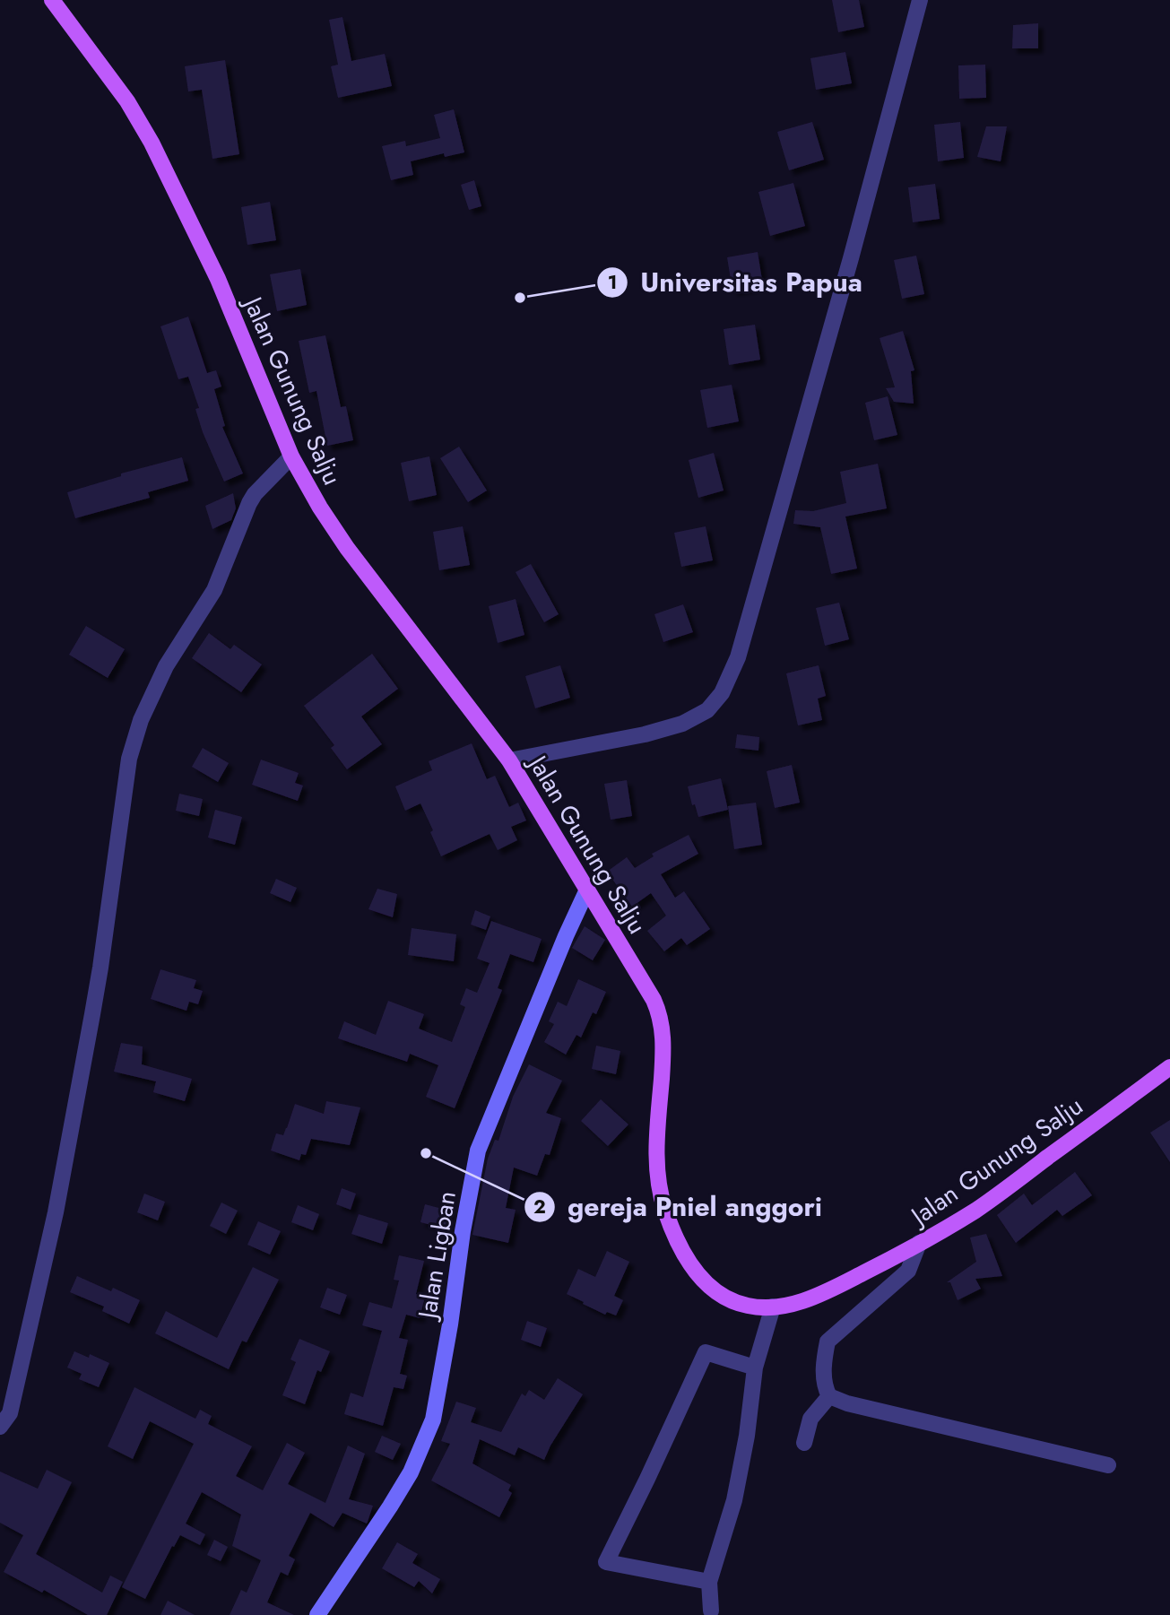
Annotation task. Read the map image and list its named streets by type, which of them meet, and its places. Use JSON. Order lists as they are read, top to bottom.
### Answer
{
  "streets": {
    "main road": ["Jalan Gunung Salju", "Jalan Ligban"]
  },
  "crossings": [
    ["Jalan Gunung Salju", "Jalan Ligban"]
  ],
  "places": ["Universitas Papua", "gereja Pniel anggori"]
}
